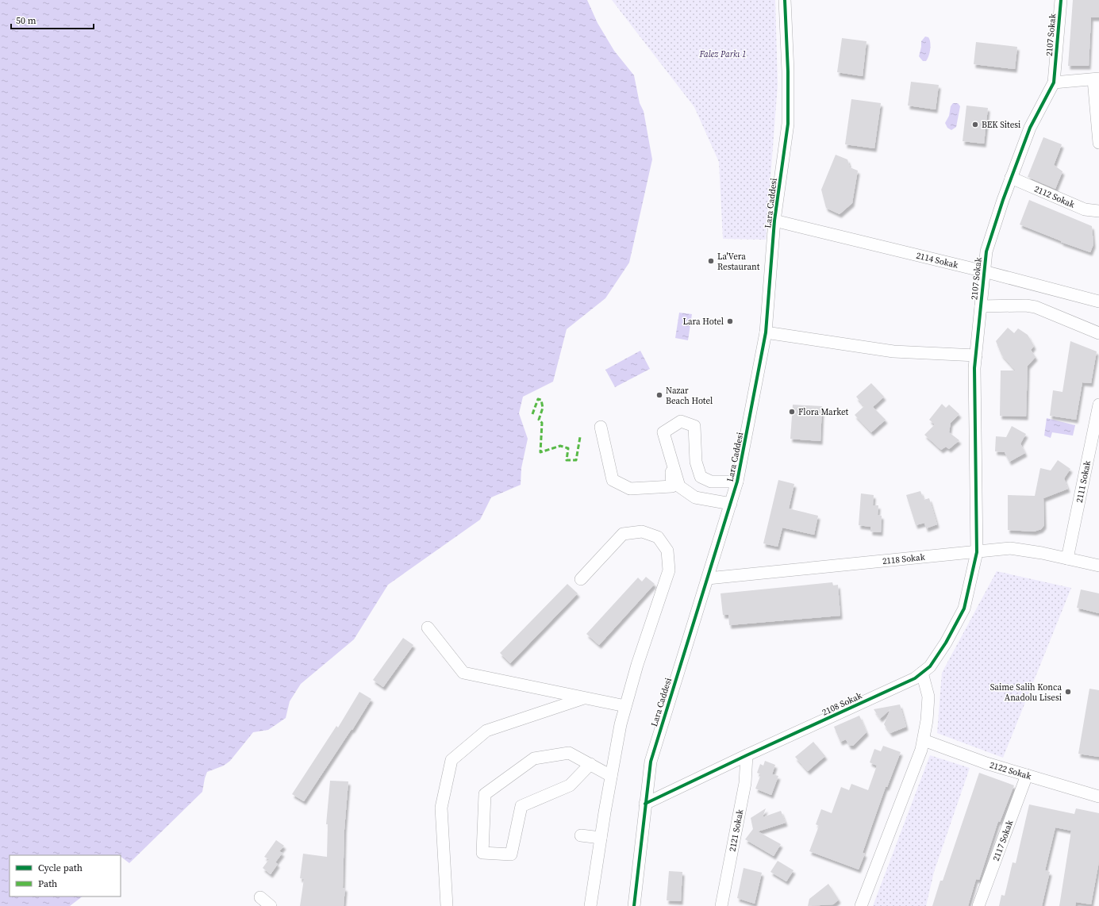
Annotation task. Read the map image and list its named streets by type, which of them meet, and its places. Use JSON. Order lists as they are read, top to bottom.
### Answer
{
  "streets": {
    "street": [
      "2107 Sokak",
      "2112 Sokak",
      "Lara Caddesi",
      "2114 Sokak",
      "2111 Sokak",
      "2118 Sokak",
      "2108 Sokak",
      "2122 Sokak",
      "2121 Sokak",
      "2117 Sokak"
    ]
  },
  "crossings": [
    ["2107 Sokak", "2112 Sokak"],
    ["2107 Sokak", "2114 Sokak"],
    ["2107 Sokak", "2118 Sokak"],
    ["2107 Sokak", "2108 Sokak"],
    ["Lara Caddesi", "2114 Sokak"],
    ["Lara Caddesi", "2118 Sokak"],
    ["Lara Caddesi", "2108 Sokak"],
    ["2111 Sokak", "2118 Sokak"],
    ["2118 Sokak", "2108 Sokak"],
    ["2108 Sokak", "2121 Sokak"],
    ["2122 Sokak", "2117 Sokak"]
  ],
  "parks": ["Falez Parkı 1"],
  "places": [
    "BEK Sitesi",
    "La'Vera Restaurant",
    "Lara Hotel",
    "Nazar Beach Hotel",
    "Flora Market",
    "Saime Salih Konca Anadolu Lisesi"
  ],
  "legend": ["Cycle path", "Path"],
  "scale_bar": "50 m"
}
